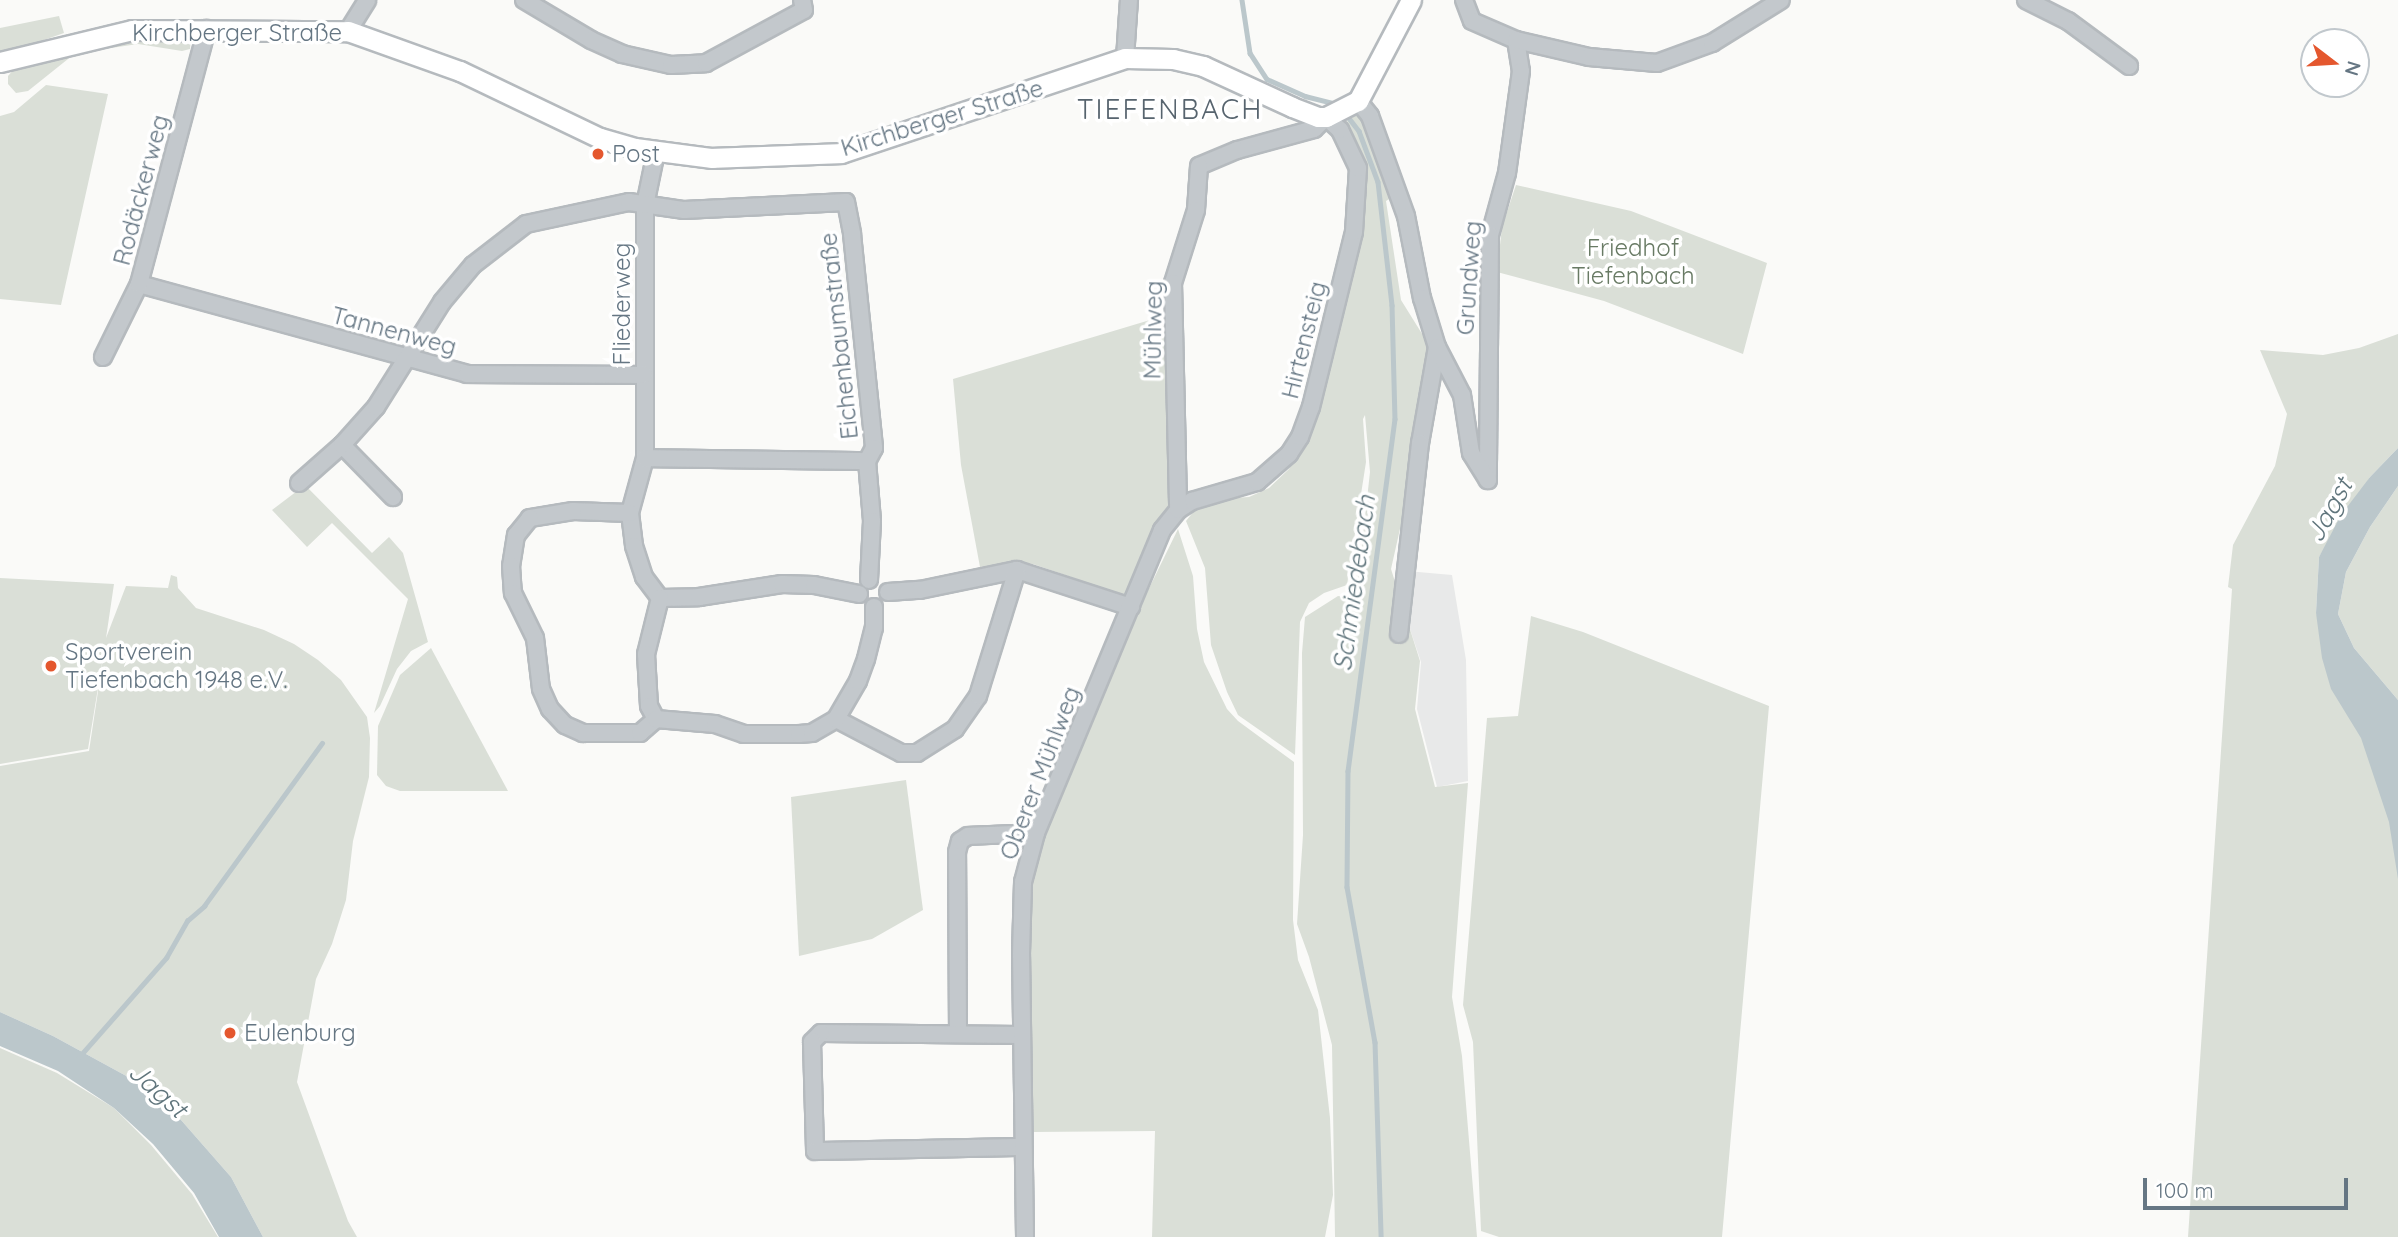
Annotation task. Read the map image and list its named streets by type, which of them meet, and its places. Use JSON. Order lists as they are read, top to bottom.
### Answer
{
  "streets": {
    "main road": ["Kirchberger Straße"],
    "street": [
      "Rodäckerweg",
      "Grundweg",
      "Fliederweg",
      "Mühlweg",
      "Tannenweg",
      "Eichenbaumstraße",
      "Hirtensteig",
      "Oberer Mühlweg"
    ]
  },
  "crossings": [
    ["Kirchberger Straße", "Rodäckerweg"],
    ["Kirchberger Straße", "Fliederweg"],
    ["Kirchberger Straße", "Mühlweg"],
    ["Kirchberger Straße", "Hirtensteig"],
    ["Rodäckerweg", "Tannenweg"],
    ["Fliederweg", "Tannenweg"],
    ["Fliederweg", "Eichenbaumstraße"],
    ["Mühlweg", "Hirtensteig"],
    ["Mühlweg", "Oberer Mühlweg"],
    ["Hirtensteig", "Oberer Mühlweg"]
  ],
  "districts": ["TIEFENBACH"],
  "water": ["Jagst", "Schmiedebach"],
  "parks": ["Friedhof Tiefenbach"],
  "places": ["Post", "Sportverein Tiefenbach 1948 e.V.", "Eulenburg"],
  "scale_bar": "100 m",
  "north": "right"
}
